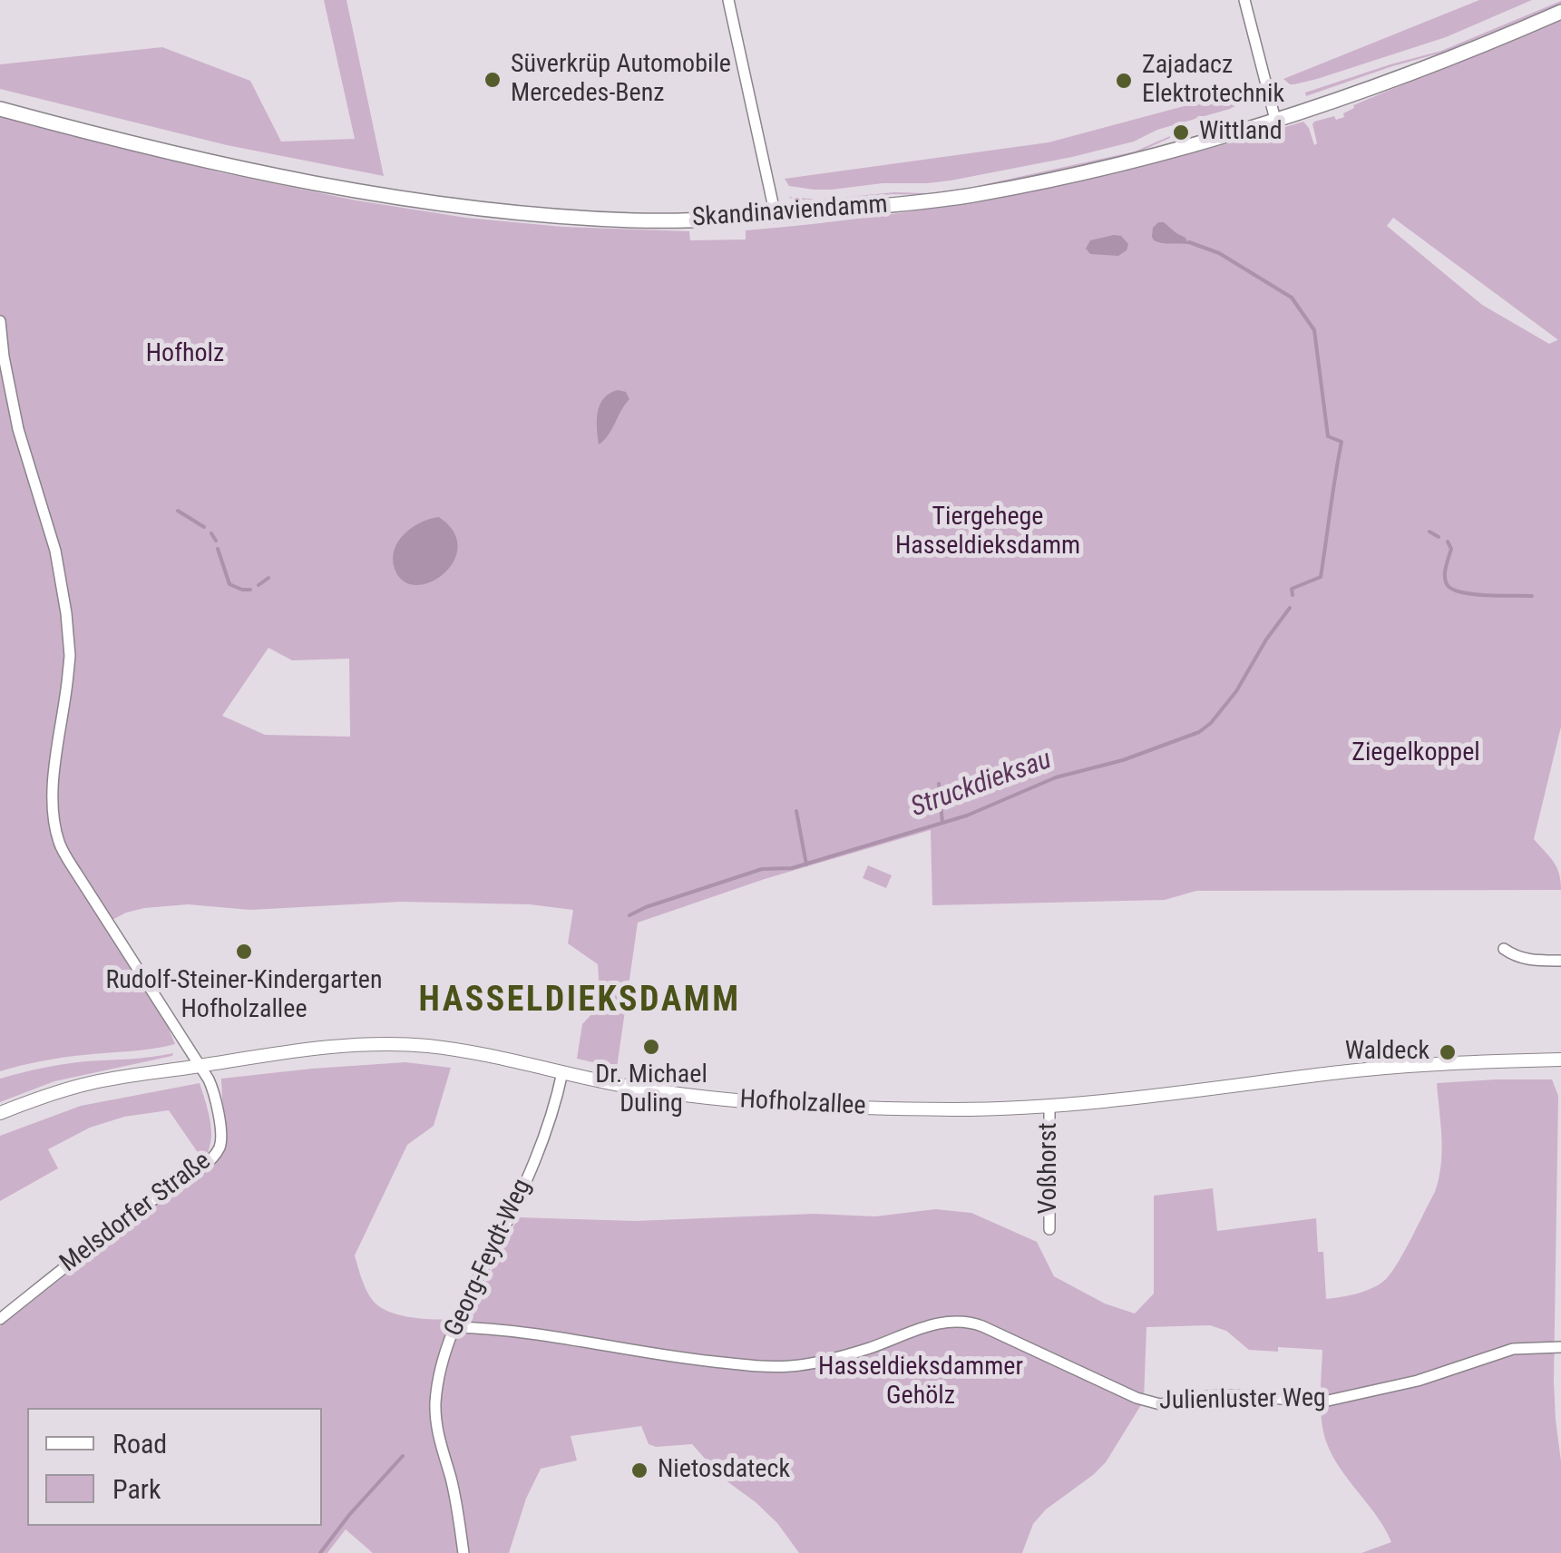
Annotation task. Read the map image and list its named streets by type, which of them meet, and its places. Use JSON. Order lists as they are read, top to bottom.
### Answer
{
  "streets": {
    "main road": ["Skandinaviendamm"],
    "street": [
      "Hofholzallee",
      "Voßhorst",
      "Melsdorfer Straße",
      "Georg-Feydt-Weg",
      "Julienluster Weg"
    ]
  },
  "crossings": [
    ["Hofholzallee", "Voßhorst"],
    ["Hofholzallee", "Melsdorfer Straße"],
    ["Hofholzallee", "Georg-Feydt-Weg"],
    ["Georg-Feydt-Weg", "Julienluster Weg"]
  ],
  "districts": ["HASSELDIEKSDAMM"],
  "water": ["Struckdieksau"],
  "parks": [
    "Hofholz",
    "Tiergehege Hasseldieksdamm",
    "Ziegelkoppel",
    "Hasseldieksdammer Gehölz"
  ],
  "places": [
    "Süverkrüp Automobile Mercedes-Benz",
    "Zajadacz Elektrotechnik",
    "Wittland",
    "Rudolf-Steiner-Kindergarten Hofholzallee",
    "Dr. Michael Duling",
    "Waldeck",
    "Nietosdateck"
  ],
  "legend": ["Road", "Park"]
}
